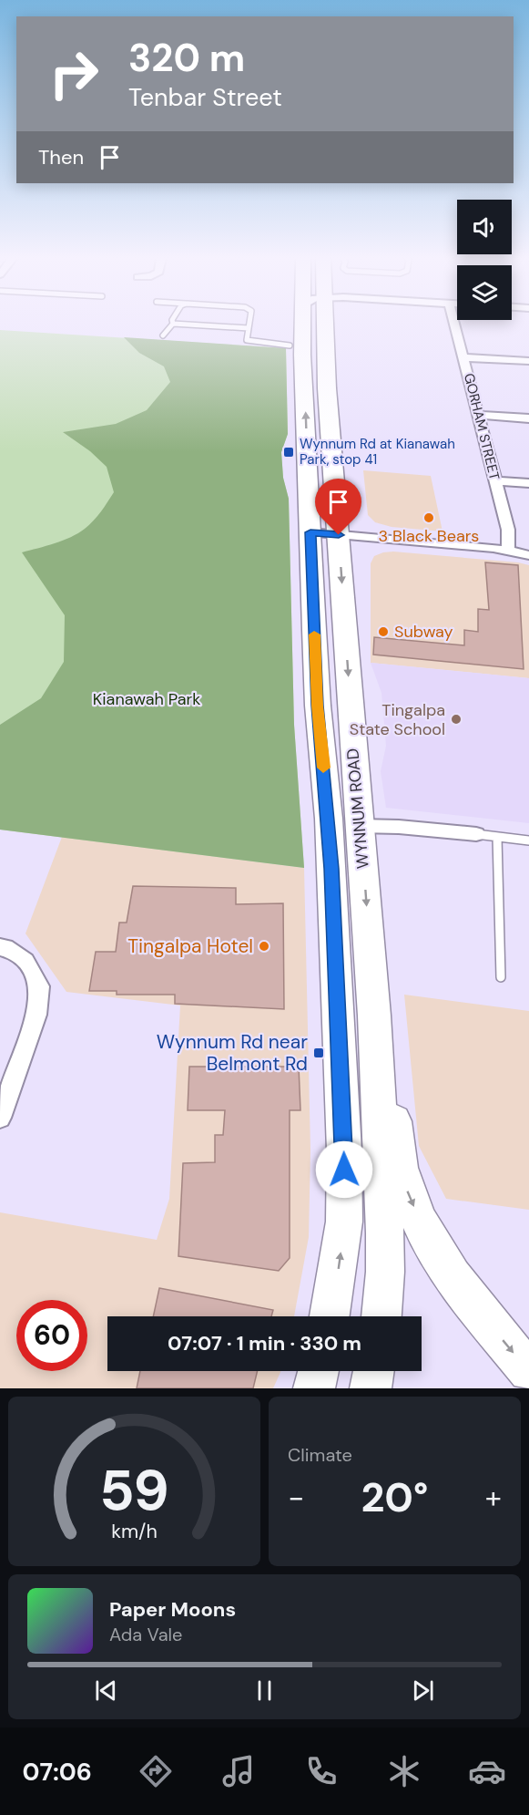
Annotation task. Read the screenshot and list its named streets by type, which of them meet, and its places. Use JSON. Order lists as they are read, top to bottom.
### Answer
{
  "streets": {
    "main road": ["WYNNUM ROAD"],
    "street": ["GORHAM STREET"]
  },
  "parks": ["Kianawah Park"],
  "places": {
    "transit": ["Wynnum Rd at Kianawah Park, stop 41", "Wynnum Rd near Belmont Rd"],
    "other": [
      "3 Black Bears",
      "Subway",
      "Tingalpa State School",
      "Tingalpa Hotel"
    ]
  },
  "page": {
    "turn": ["320 m", "Tenbar Street"],
    "then": "Then",
    "limit": "60",
    "trip": "07:07 · 1 min · 330 m",
    "tile": "Climate",
    "heat": ["−", "20°", "+"],
    "song": ["Paper Moons", "Ada Vale"],
    "tabs": "07:06",
    "gauge": ["59", "km/h"]
  }
}
